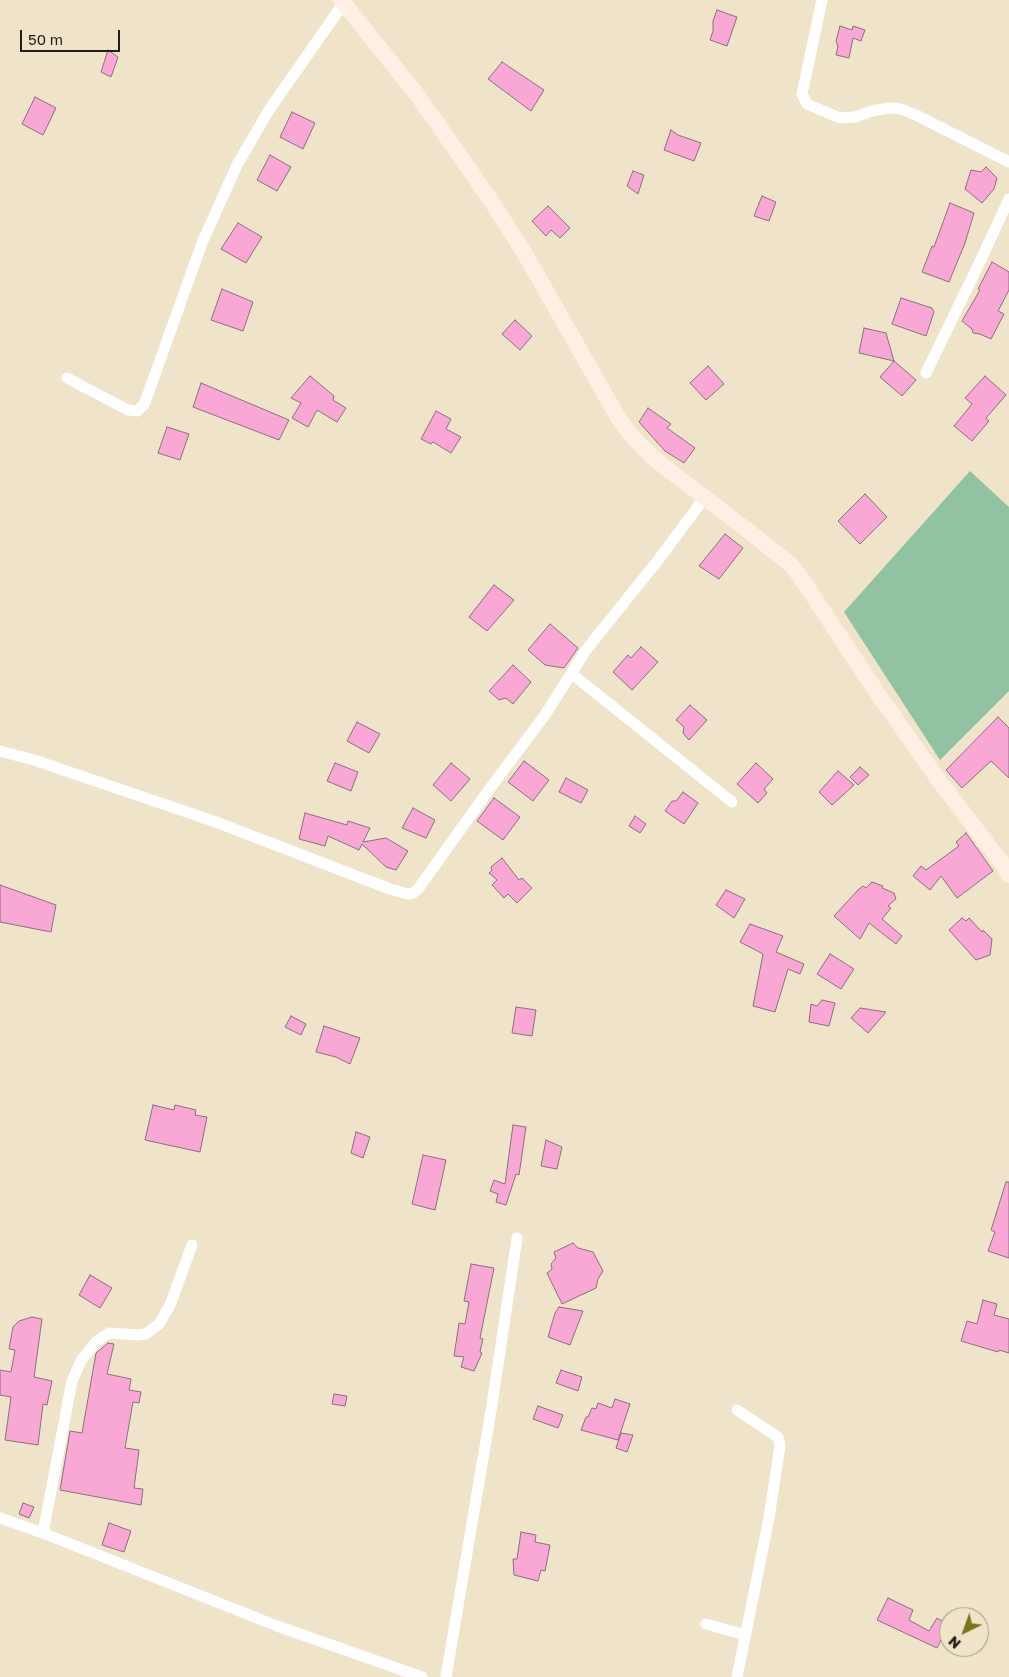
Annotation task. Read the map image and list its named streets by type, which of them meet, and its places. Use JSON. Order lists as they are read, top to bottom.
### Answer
{
  "scale_bar": "50 m",
  "north": "bottom left"
}
